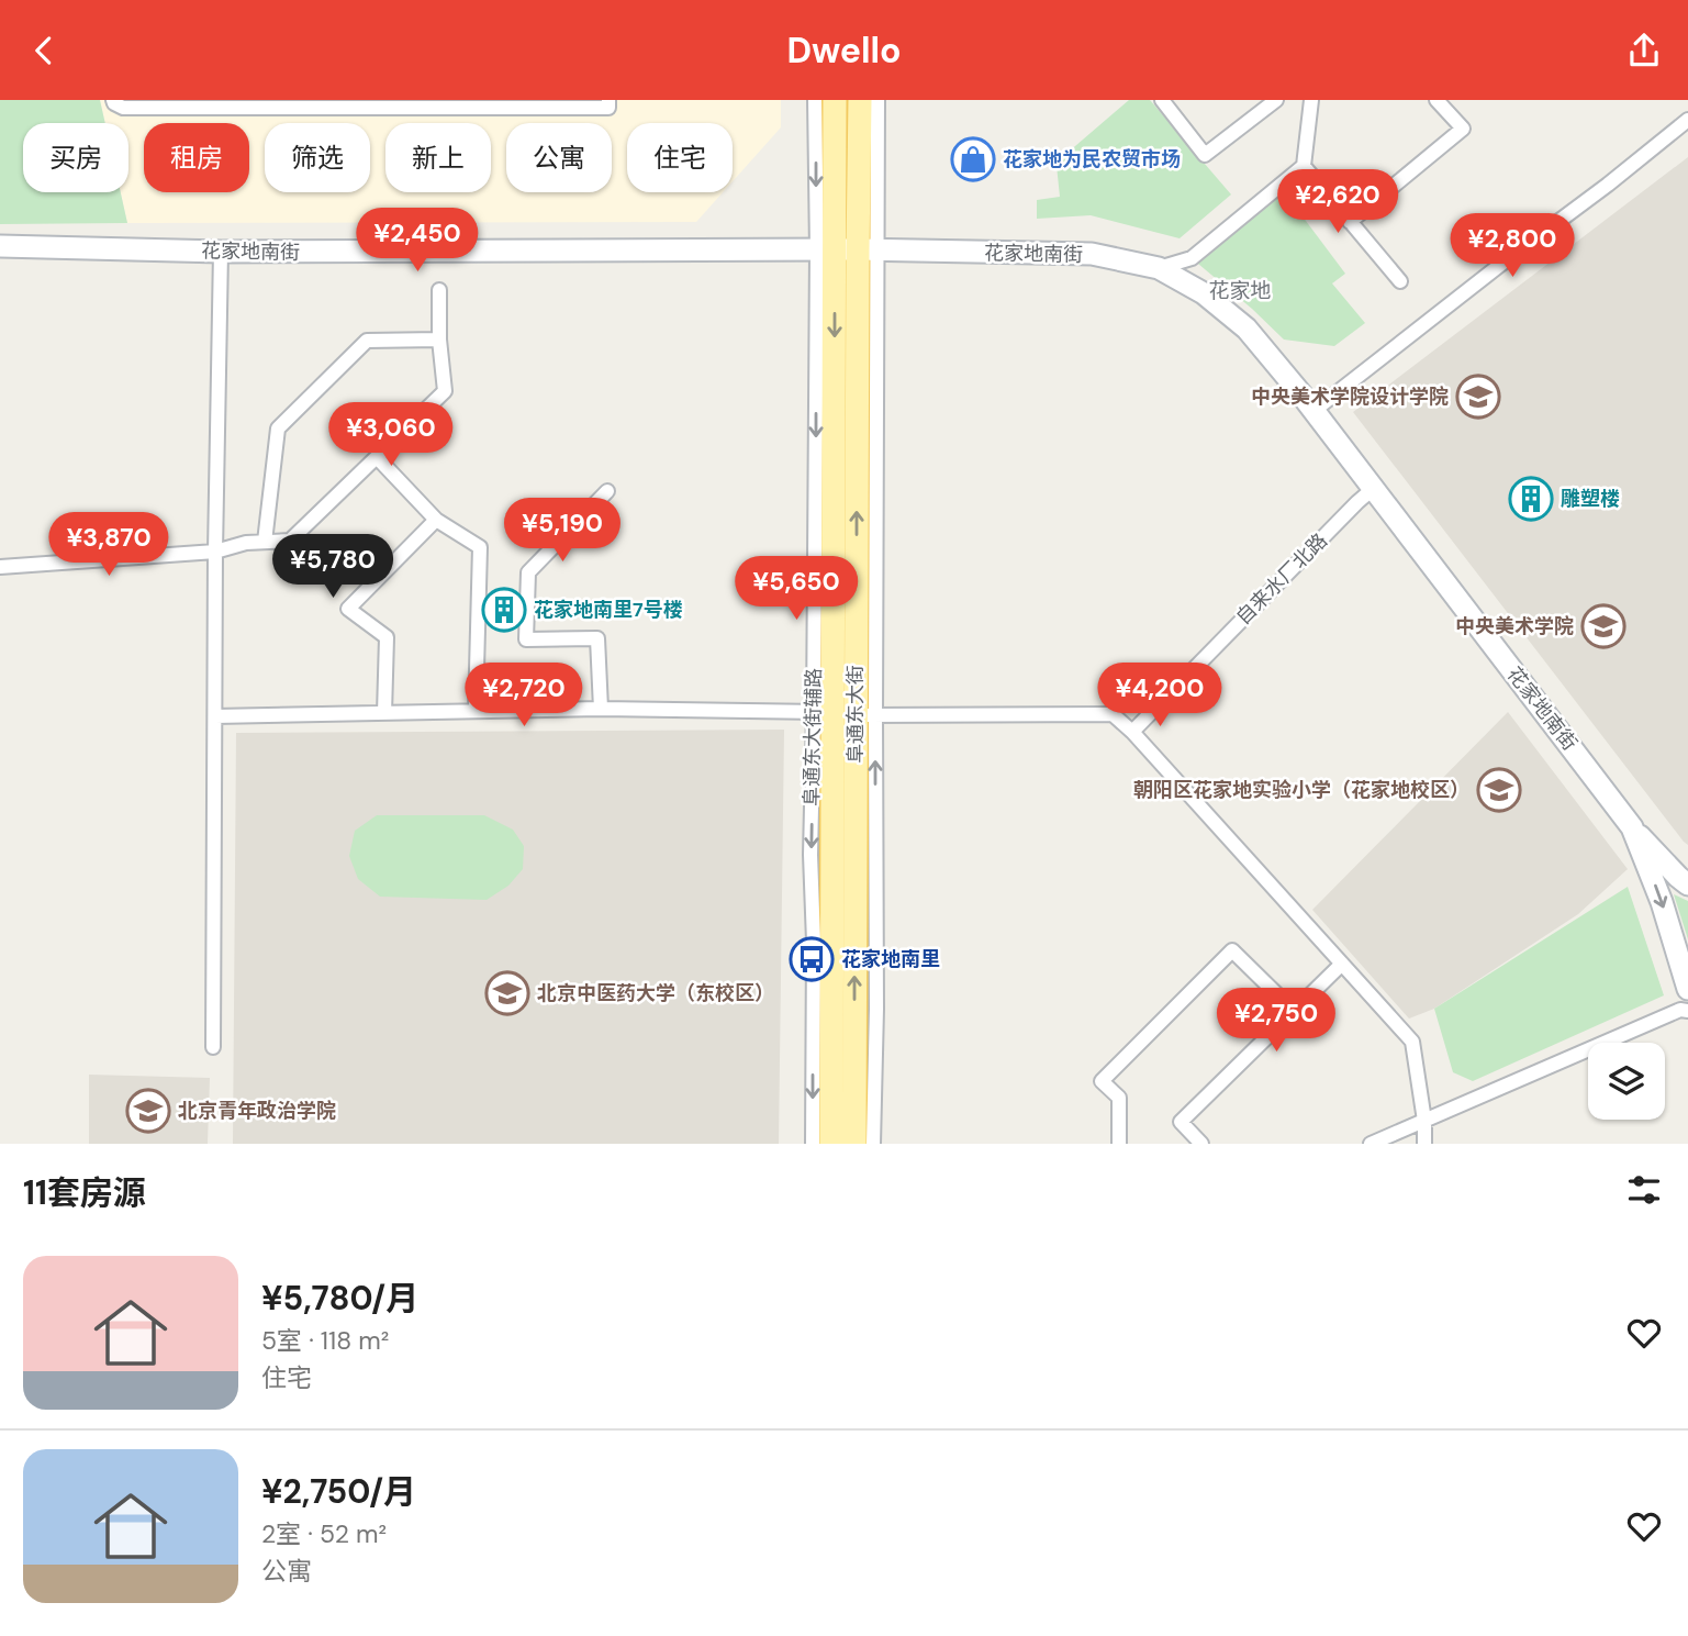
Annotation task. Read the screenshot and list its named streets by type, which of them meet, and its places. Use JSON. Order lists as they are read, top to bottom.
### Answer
{
  "streets": {
    "main road": ["阜通东大街"],
    "street": ["花家地南街", "自来水厂北路", "阜通东大街辅路"]
  },
  "crossings": [
    ["花家地南街", "自来水厂北路"],
    ["花家地南街", "阜通东大街"],
    ["花家地南街", "阜通东大街辅路"],
    ["阜通东大街", "阜通东大街辅路"]
  ],
  "districts": ["花家地"],
  "places": {
    "shop": ["花家地为民农贸市场"],
    "school or university": [
      "中央美术学院设计学院",
      "中央美术学院",
      "朝阳区花家地实验小学（花家地校区）",
      "北京中医药大学（东校区）",
      "北京青年政治学院"
    ],
    "building": ["雕塑楼", "花家地南里7号楼"],
    "bus stop": ["花家地南里"]
  },
  "page": {
    "header": "Dwello",
    "chip": [
      "买房",
      "租房",
      "筛选",
      "新上",
      "公寓",
      "住宅"
    ],
    "price": [
      "¥2,620",
      "¥2,450",
      "¥2,800",
      "¥3,060",
      "¥5,190",
      "¥3,870",
      "¥5,780",
      "¥5,650",
      "¥2,720",
      "¥4,200",
      "¥2,750"
    ],
    "heading": "11套房源",
    "list": [
      {
        "name": "¥5,780/月",
        "note": "5室 · 118 m² · 住宅"
      },
      {
        "name": "¥2,750/月",
        "note": "2室 · 52 m² · 公寓"
      }
    ]
  }
}
